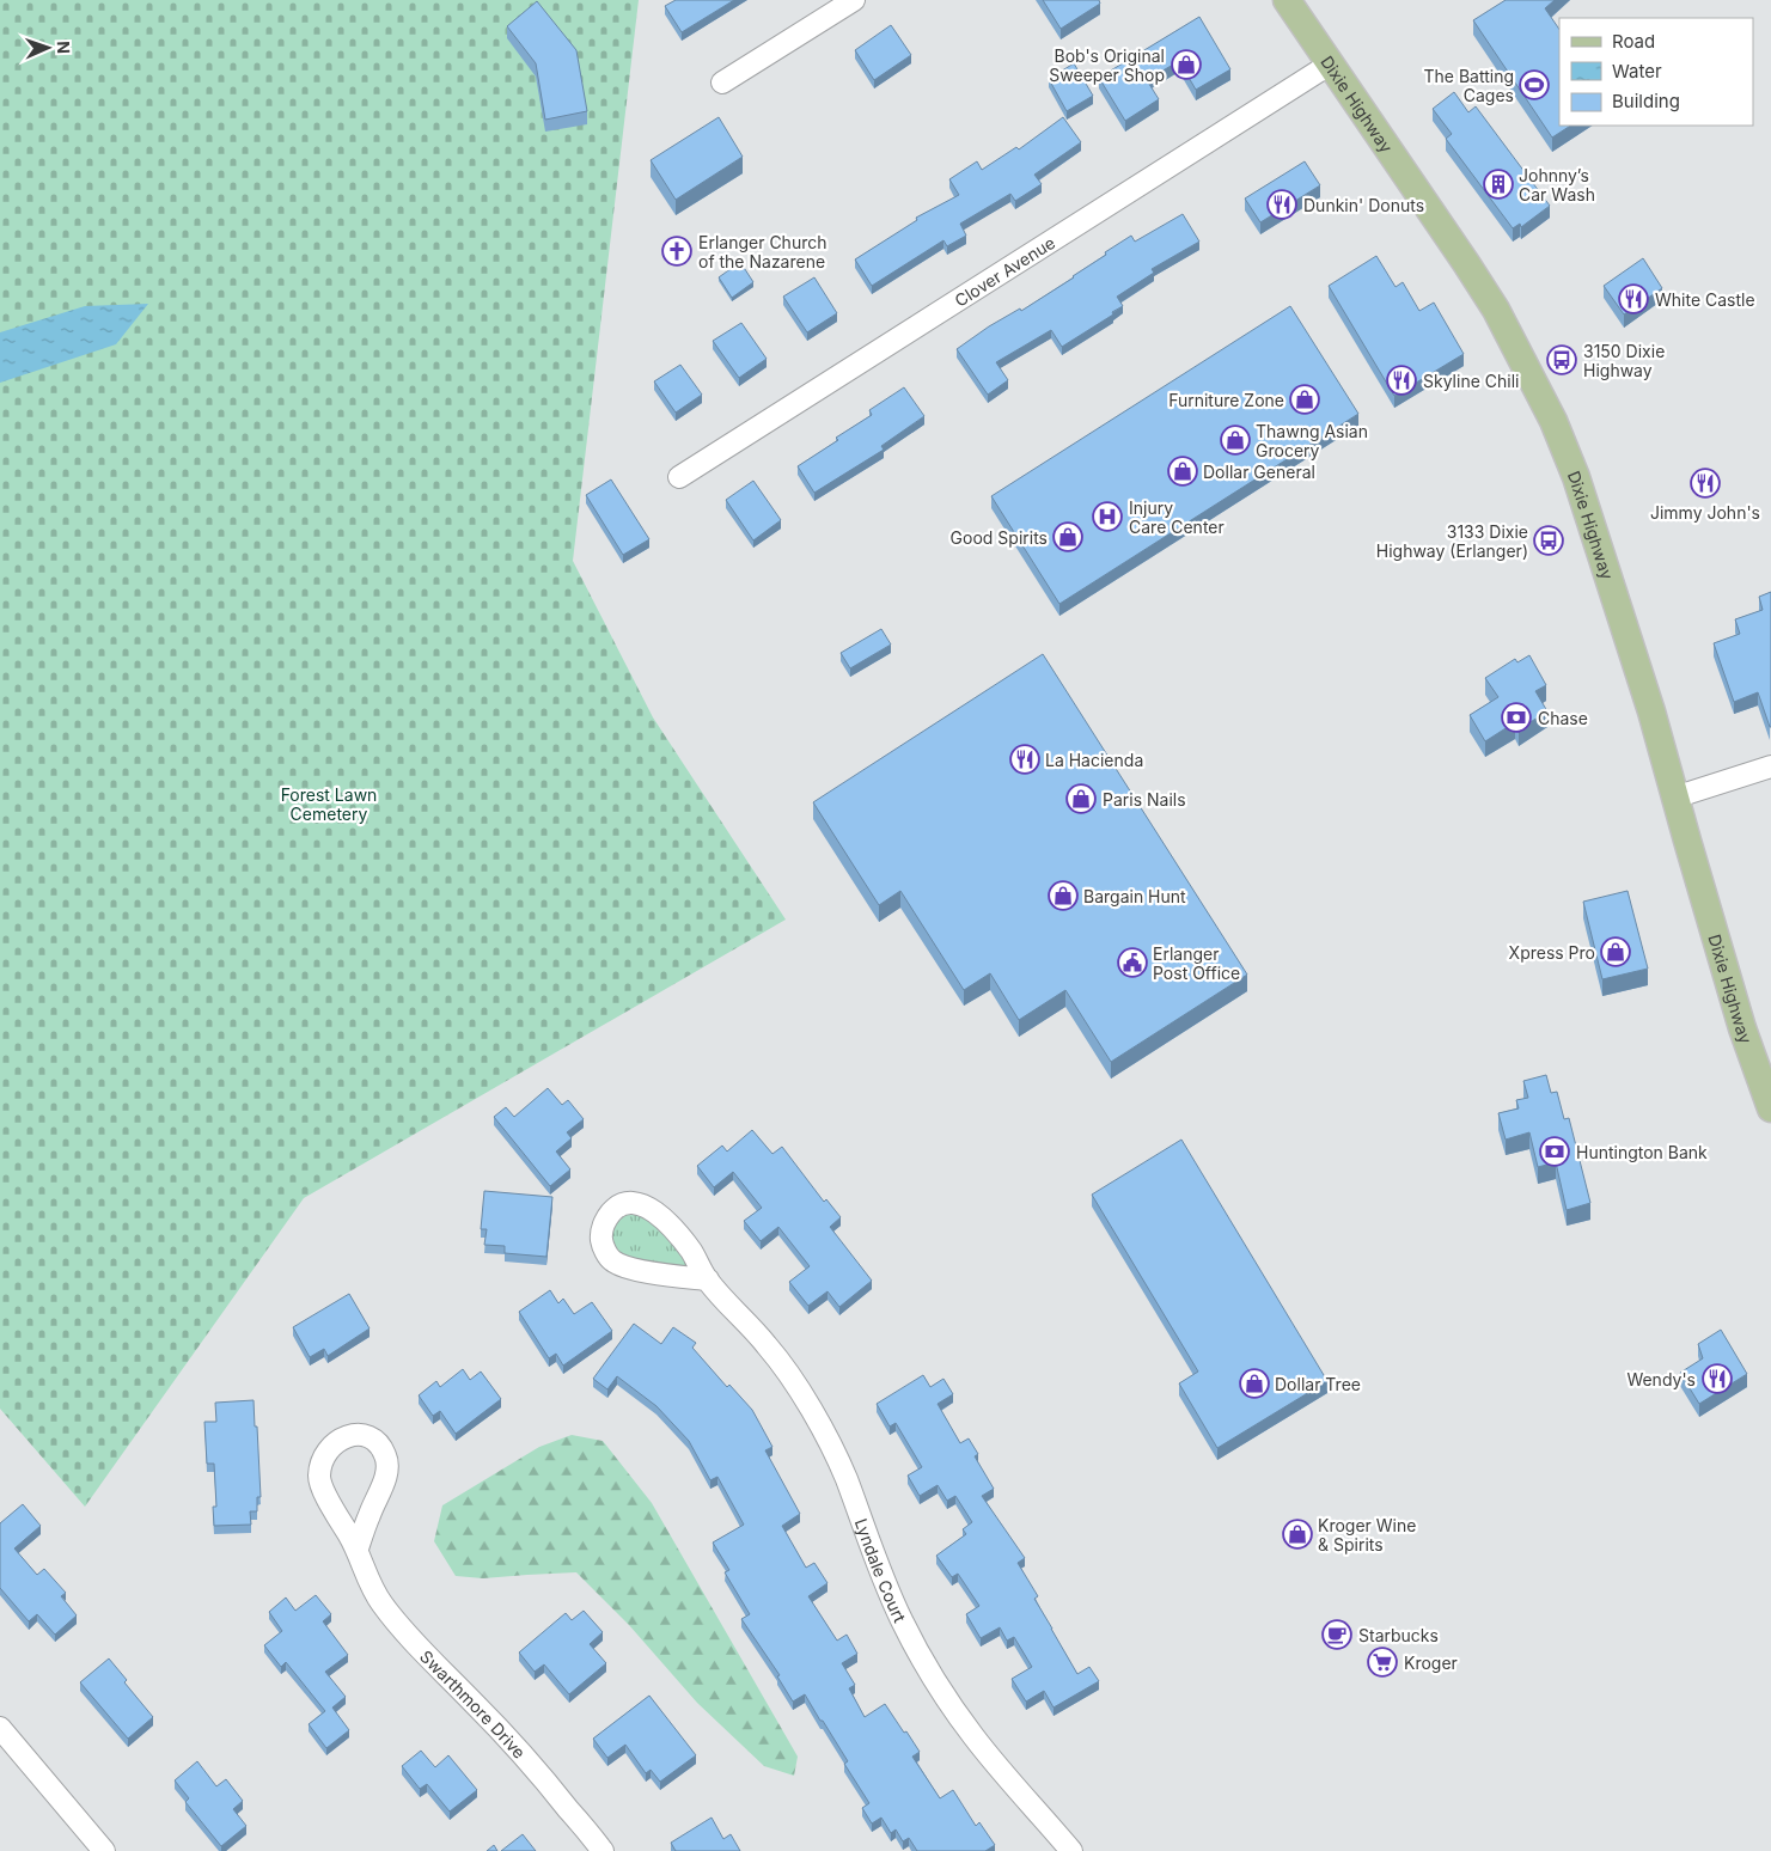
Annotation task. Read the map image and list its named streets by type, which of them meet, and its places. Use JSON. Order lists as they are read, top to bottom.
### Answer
{
  "streets": {
    "main road": ["Dixie Highway"],
    "street": ["Clover Avenue", "Lyndale Court", "Swarthmore Drive"]
  },
  "crossings": [
    ["Dixie Highway", "Clover Avenue"]
  ],
  "parks": ["Forest Lawn Cemetery"],
  "places": {
    "shop": [
      "Bob's Original Sweeper Shop",
      "Furniture Zone",
      "Thawng Asian Grocery",
      "Dollar General",
      "Good Spirits",
      "Paris Nails",
      "Bargain Hunt",
      "Xpress Pro",
      "Dollar Tree",
      "Kroger Wine & Spirits"
    ],
    "sports": ["The Batting Cages"],
    "building": ["Johnny’s Car Wash"],
    "restaurant": [
      "Dunkin' Donuts",
      "White Castle",
      "Skyline Chili",
      "Jimmy John's",
      "La Hacienda",
      "Wendy's"
    ],
    "church": ["Erlanger Church of the Nazarene"],
    "bus stop": ["3150 Dixie Highway", "3133 Dixie Highway (Erlanger)"],
    "hospital": ["Injury Care Center"],
    "bank": ["Chase", "Huntington Bank"],
    "public building": ["Erlanger Post Office"],
    "cafe": ["Starbucks"],
    "supermarket": ["Kroger"]
  },
  "legend": ["Road", "Water", "Building"],
  "north": "right"
}
